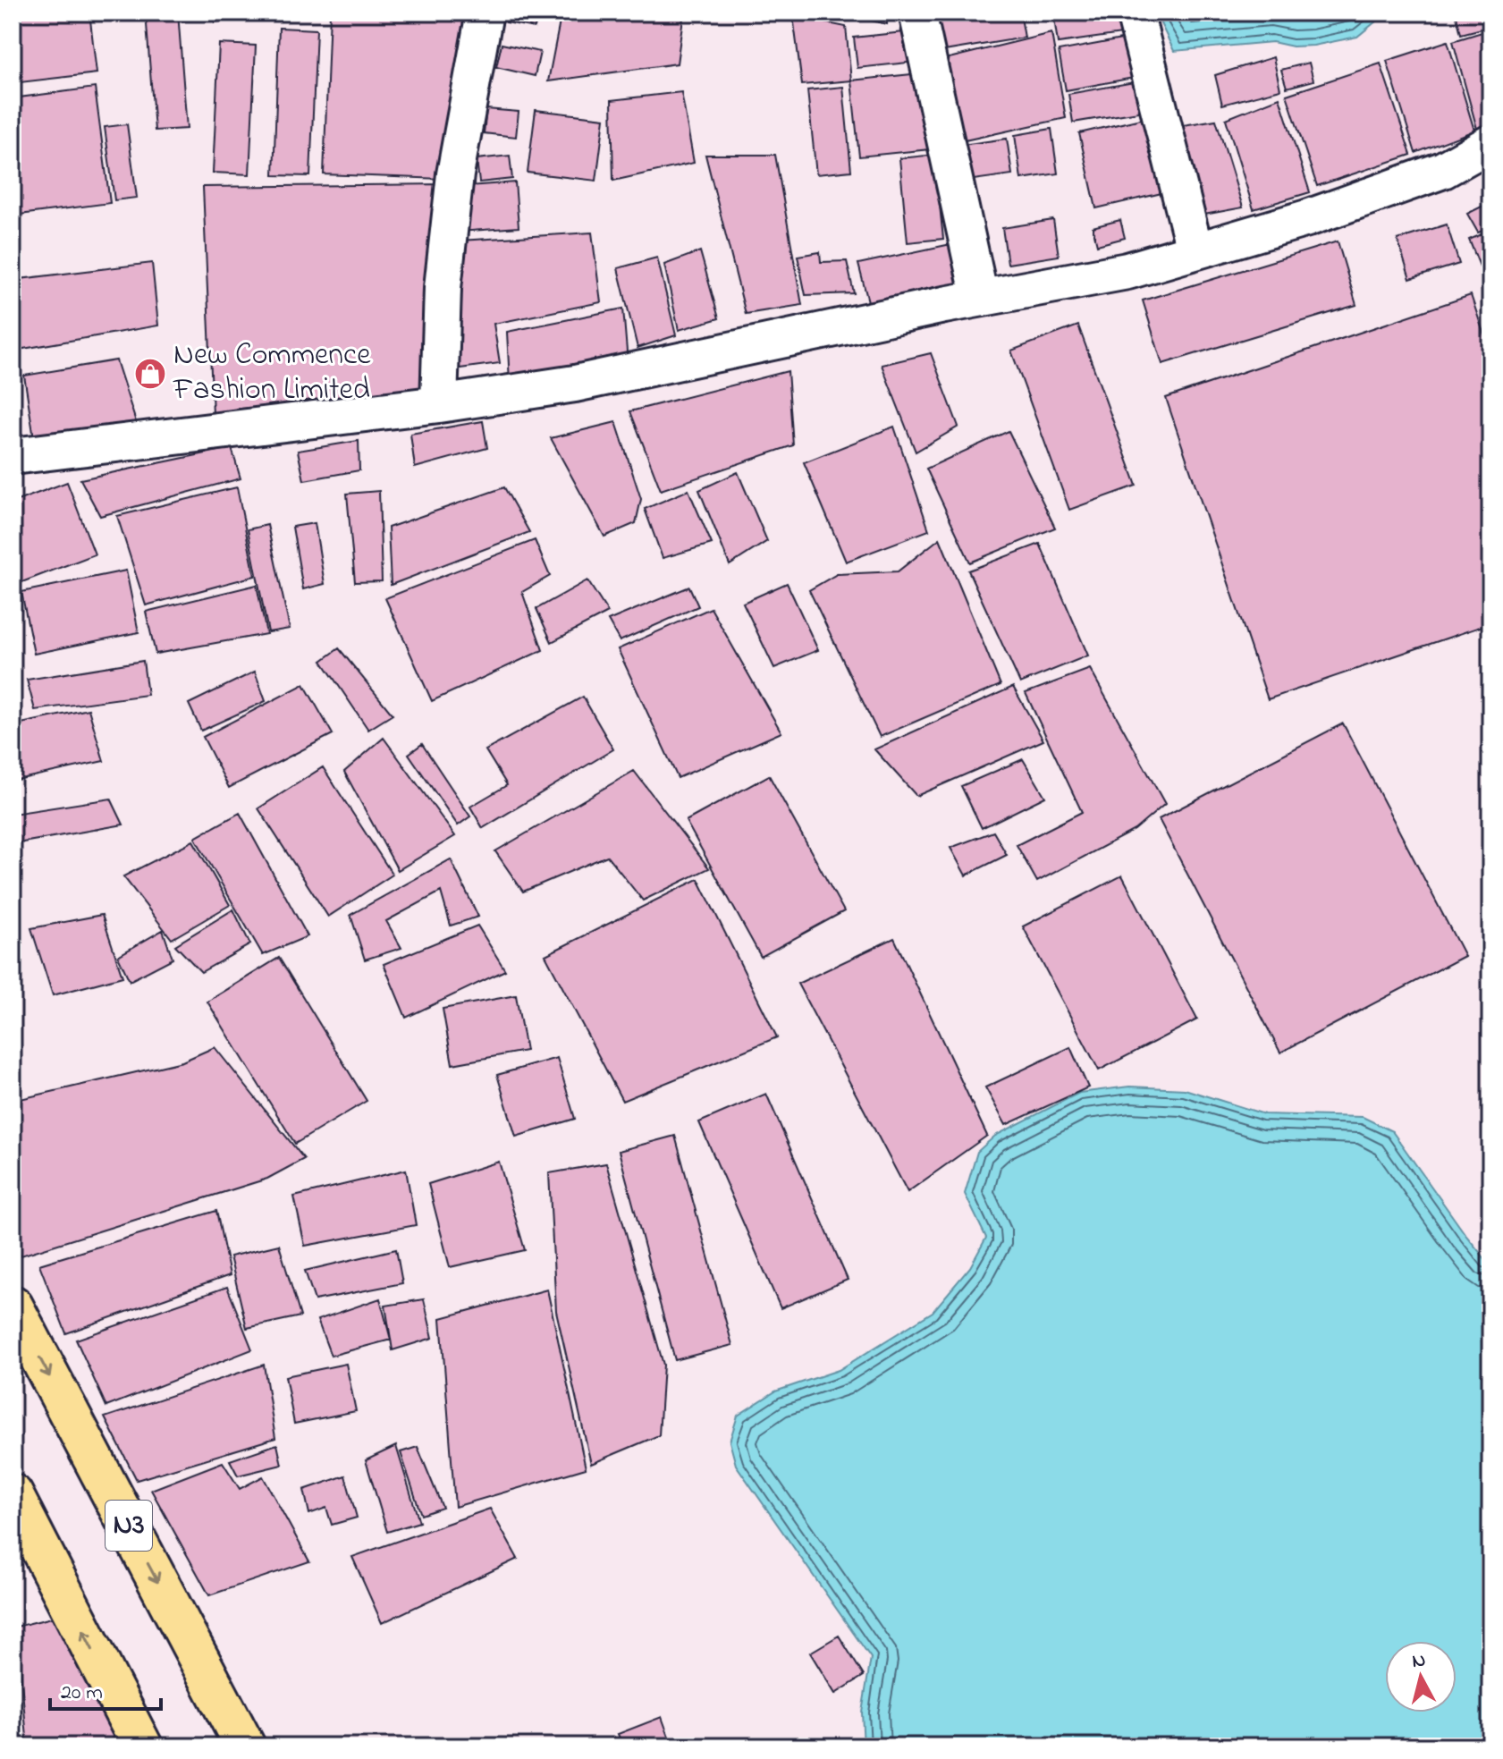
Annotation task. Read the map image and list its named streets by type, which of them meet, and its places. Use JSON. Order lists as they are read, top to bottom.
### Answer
{
  "streets": {
    "highway": ["N3"]
  },
  "places": {
    "shop": ["New Commence Fashion Limited"]
  },
  "scale_bar": "20 m",
  "north": "top"
}
